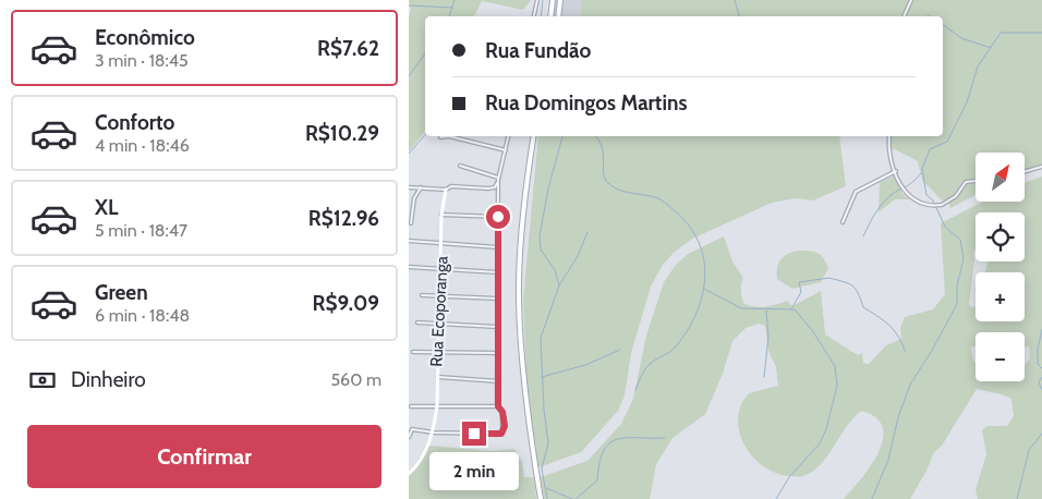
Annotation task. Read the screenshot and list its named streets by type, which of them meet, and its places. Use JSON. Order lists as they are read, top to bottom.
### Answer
{
  "streets": {
    "street": ["Rua Ecoporanga"]
  },
  "north": "top right",
  "page": {
    "list": [
      {
        "name": "Econômico",
        "note": "3 min · 18:45",
        "value": "R$7.62"
      },
      {
        "name": "Conforto",
        "note": "4 min · 18:46",
        "value": "R$10.29"
      },
      {
        "name": "XL",
        "note": "5 min · 18:47",
        "value": "R$12.96"
      },
      {
        "name": "Green",
        "note": "6 min · 18:48",
        "value": "R$9.09"
      }
    ],
    "banner": ["Rua Fundão", "Rua Domingos Martins"],
    "map_buttons": ["+", "−"],
    "pay": ["Dinheiro", "560 m"],
    "buttons": "Confirmar",
    "bubble": "2 min"
  }
}
